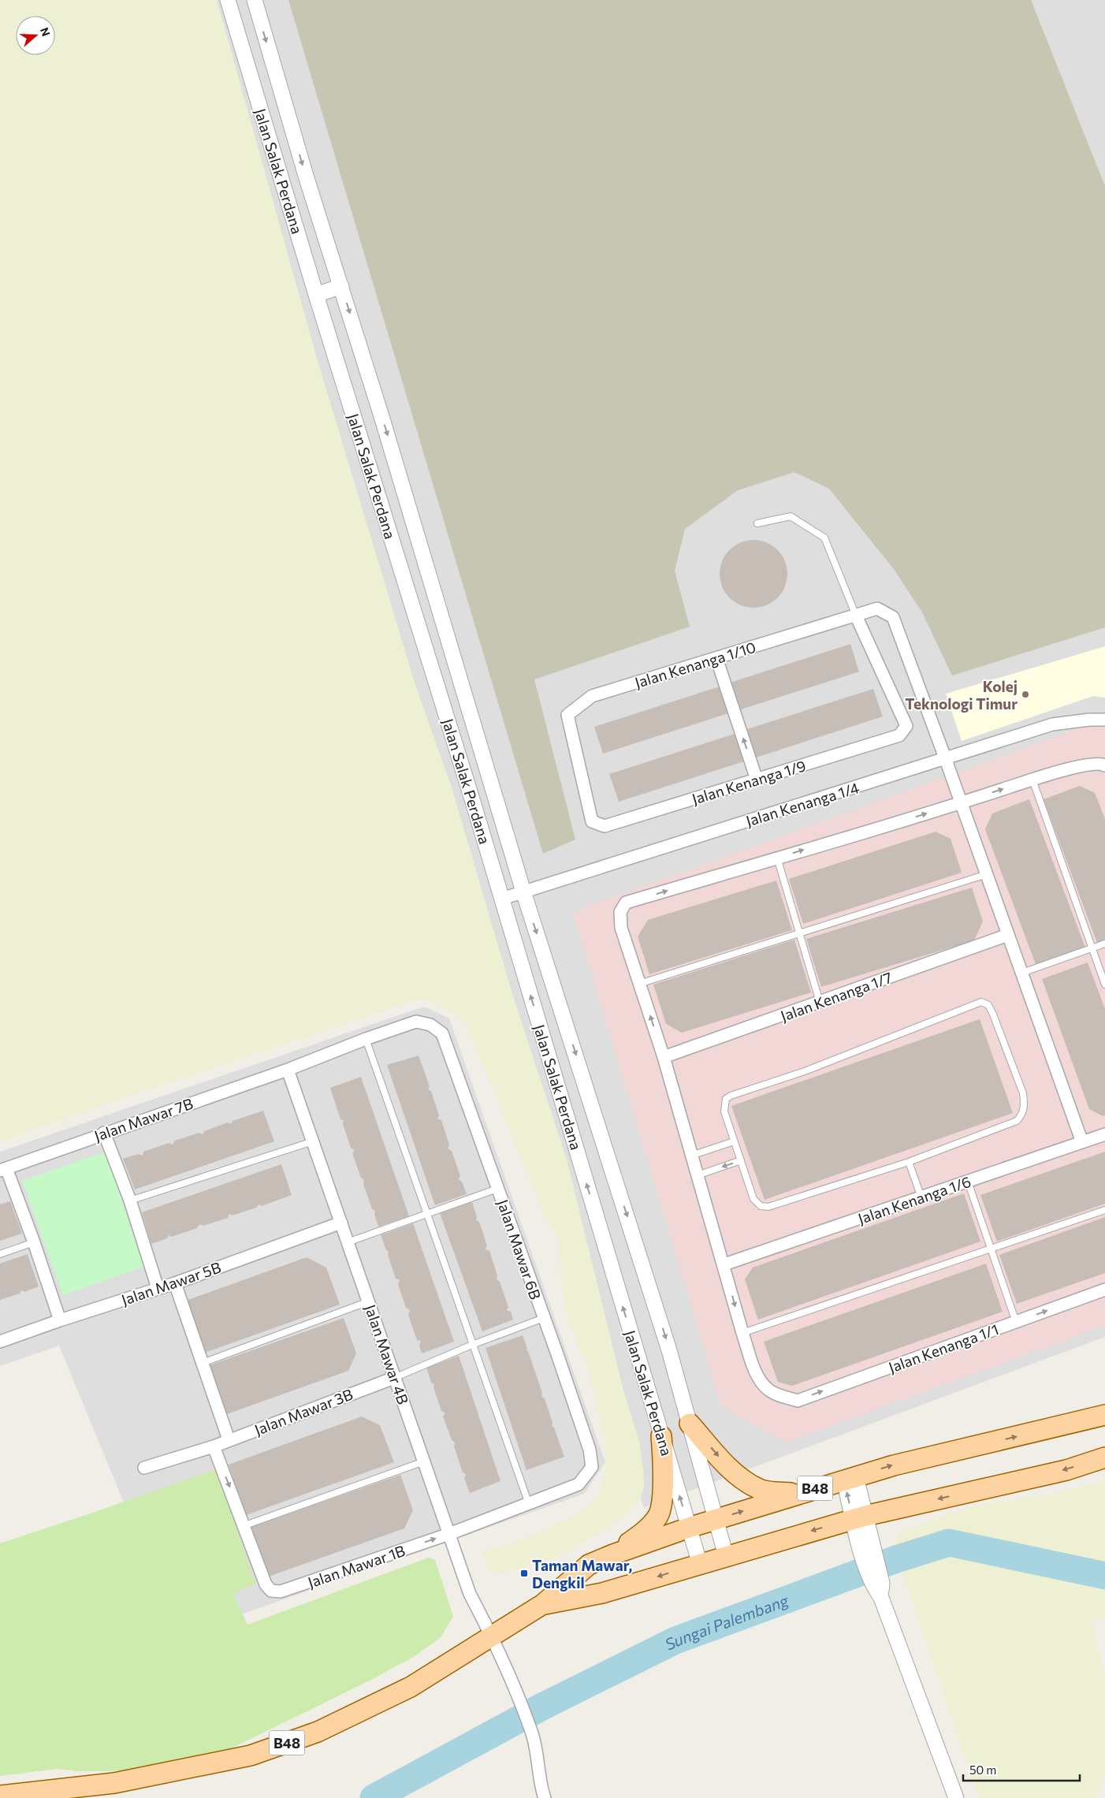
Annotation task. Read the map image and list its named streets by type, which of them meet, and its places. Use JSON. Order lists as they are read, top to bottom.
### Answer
{
  "streets": {
    "main road": ["B48"],
    "street": [
      "Jalan Salak Perdana",
      "Jalan Kenanga 1/10",
      "Jalan Kenanga 1/9",
      "Jalan Kenanga 1/4",
      "Jalan Kenanga 1/7",
      "Jalan Mawar 7B",
      "Jalan Kenanga 1/6",
      "Jalan Mawar 6B",
      "Jalan Mawar 5B",
      "Jalan Kenanga 1/1",
      "Jalan Mawar 4B",
      "Jalan Mawar 3B",
      "Jalan Mawar 1B"
    ]
  },
  "crossings": [
    ["Jalan Salak Perdana", "Jalan Kenanga 1/4"],
    ["Jalan Salak Perdana", "B48"],
    ["Jalan Kenanga 1/10", "Jalan Kenanga 1/9"],
    ["Jalan Kenanga 1/10", "Jalan Kenanga 1/4"],
    ["Jalan Mawar 7B", "Jalan Mawar 6B"],
    ["Jalan Mawar 7B", "Jalan Mawar 4B"],
    ["Jalan Mawar 6B", "Jalan Mawar 1B"],
    ["Jalan Mawar 5B", "Jalan Mawar 4B"],
    ["Jalan Mawar 4B", "Jalan Mawar 3B"],
    ["Jalan Mawar 4B", "B48"],
    ["Jalan Mawar 4B", "Jalan Mawar 1B"]
  ],
  "one_way": ["Jalan Kenanga 1/1"],
  "water": ["Sungai Palembang"],
  "places": {
    "other": ["Kolej Teknologi Timur"],
    "transit": ["Taman Mawar, Dengkil"]
  },
  "scale_bar": "50 m",
  "north": "right"
}
